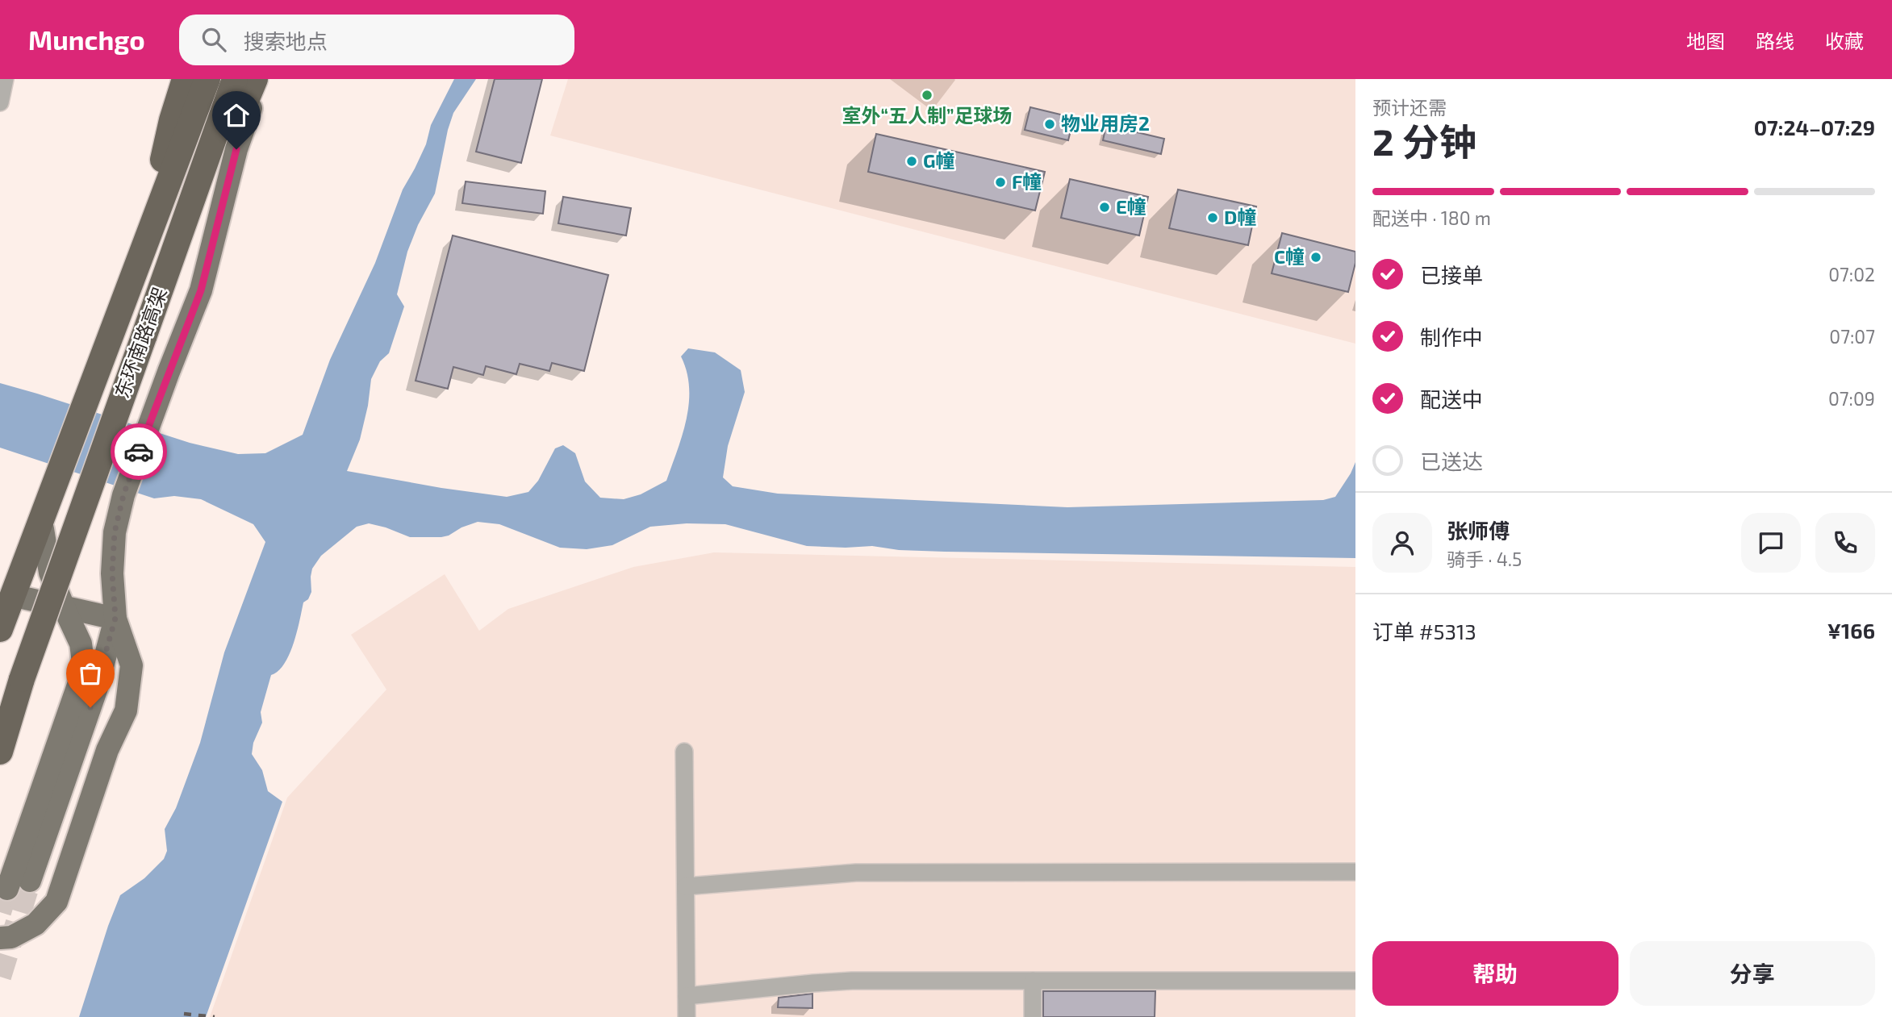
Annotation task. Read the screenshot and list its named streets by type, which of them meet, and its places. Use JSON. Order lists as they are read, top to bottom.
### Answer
{
  "streets": {
    "highway": ["东环南路高架"]
  },
  "places": [
    "室外“五人制”足球场",
    "物业用房2",
    "G幢",
    "F幢",
    "E幢",
    "D幢",
    "C幢"
  ],
  "page": {
    "header": "Munchgo",
    "search": "搜索地点",
    "nav": ["地图", "路线", "收藏"],
    "heading": ["2 分钟", "预计还需", "07:24–07:29"],
    "panel": [
      "张师傅",
      "骑手 · 4.5",
      "订单 #5313",
      "¥166"
    ],
    "bar": "配送中 · 180 m",
    "list": [
      ["已接单", "07:02"],
      ["制作中", "07:07"],
      ["配送中", "07:09"],
      "已送达"
    ],
    "buttons": ["帮助", "分享"]
  }
}
